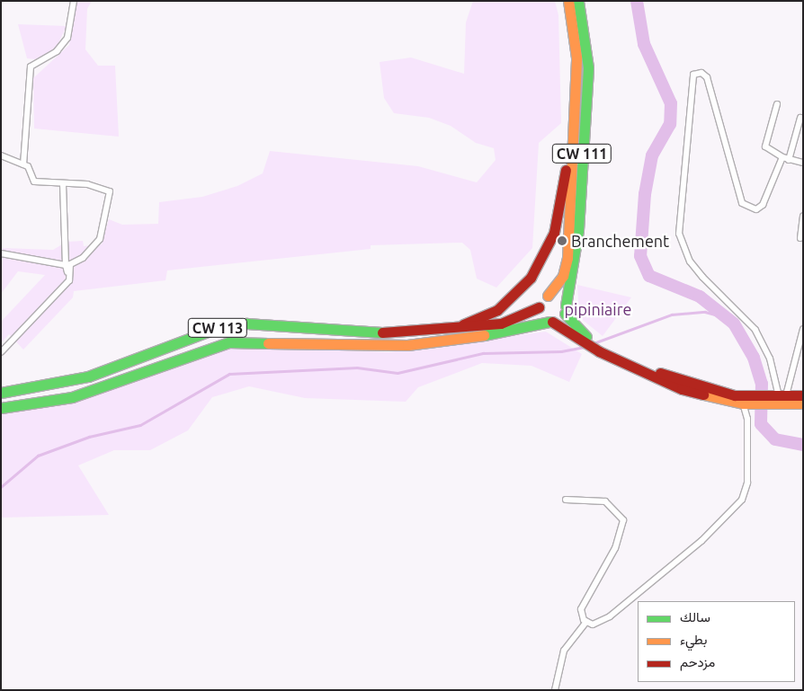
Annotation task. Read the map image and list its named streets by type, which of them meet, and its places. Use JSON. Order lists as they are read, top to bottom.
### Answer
{
  "streets": {
    "highway": ["CW 111", "CW 113"]
  },
  "parks": ["pipiniaire"],
  "places": ["Branchement"],
  "legend": ["سالك", "بطيء", "مزدحم"]
}
